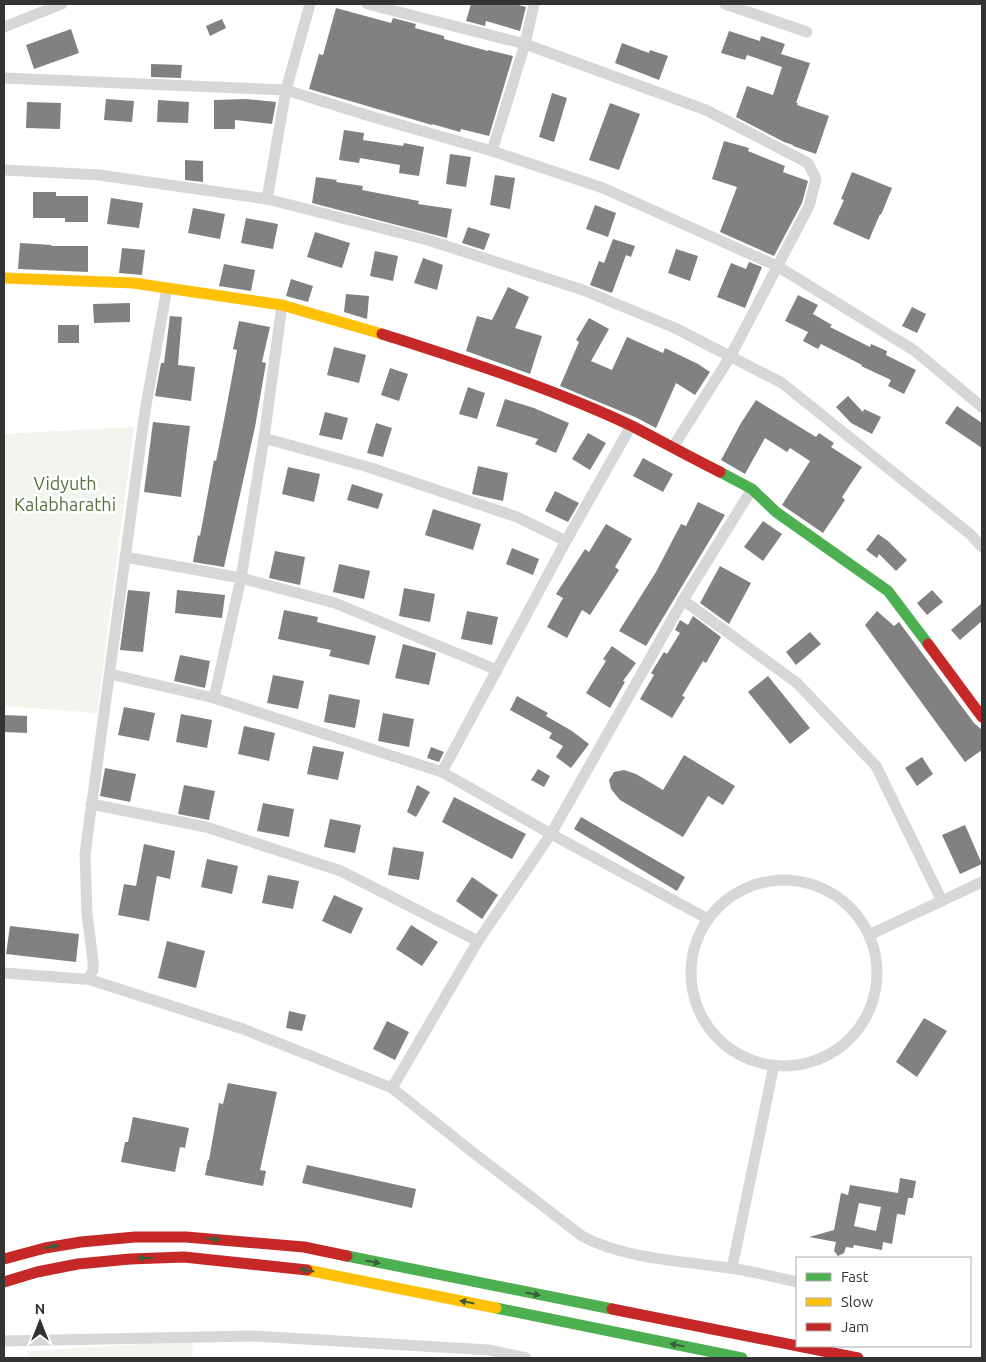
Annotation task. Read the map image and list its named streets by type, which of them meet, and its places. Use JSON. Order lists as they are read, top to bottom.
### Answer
{
  "parks": ["Vidyuth Kalabharathi"],
  "legend": ["Fast", "Slow", "Jam"],
  "north": "top"
}
